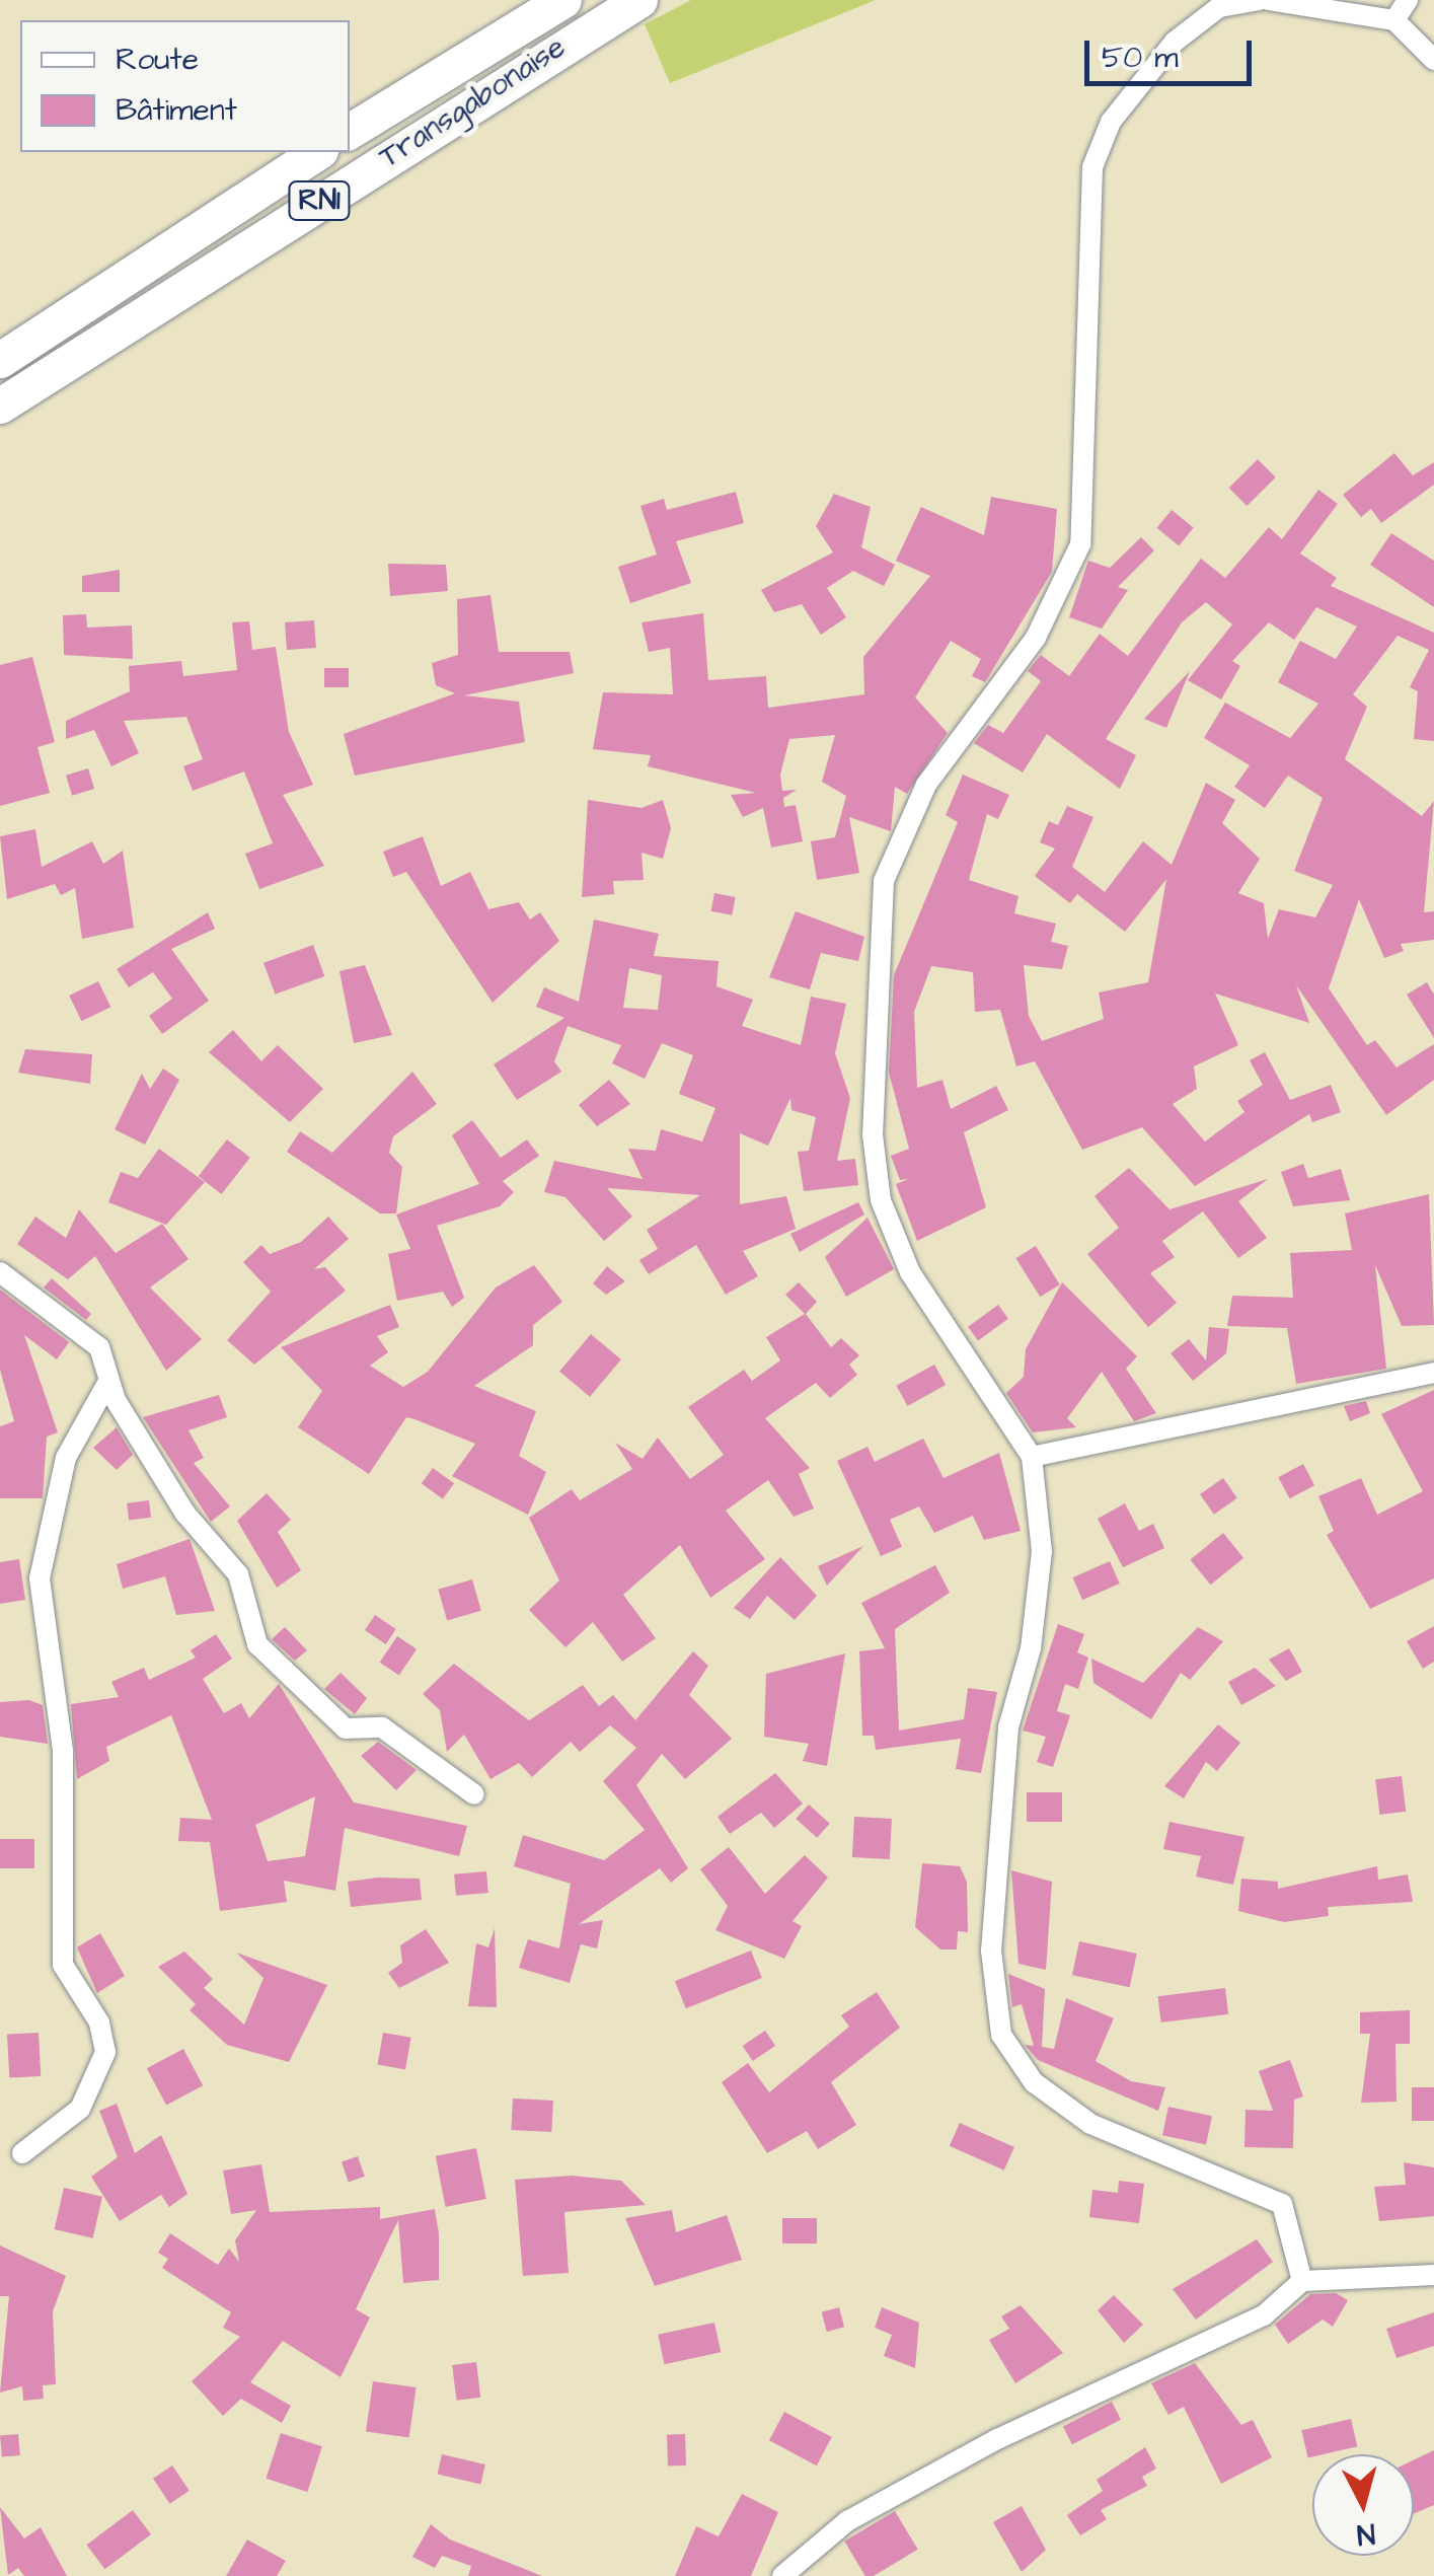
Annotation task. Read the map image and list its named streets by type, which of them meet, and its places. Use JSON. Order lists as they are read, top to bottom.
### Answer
{
  "streets": {
    "highway": ["Transgabonaise", "RN1"]
  },
  "legend": ["Route", "Bâtiment"],
  "scale_bar": "50 m",
  "north": "bottom"
}
